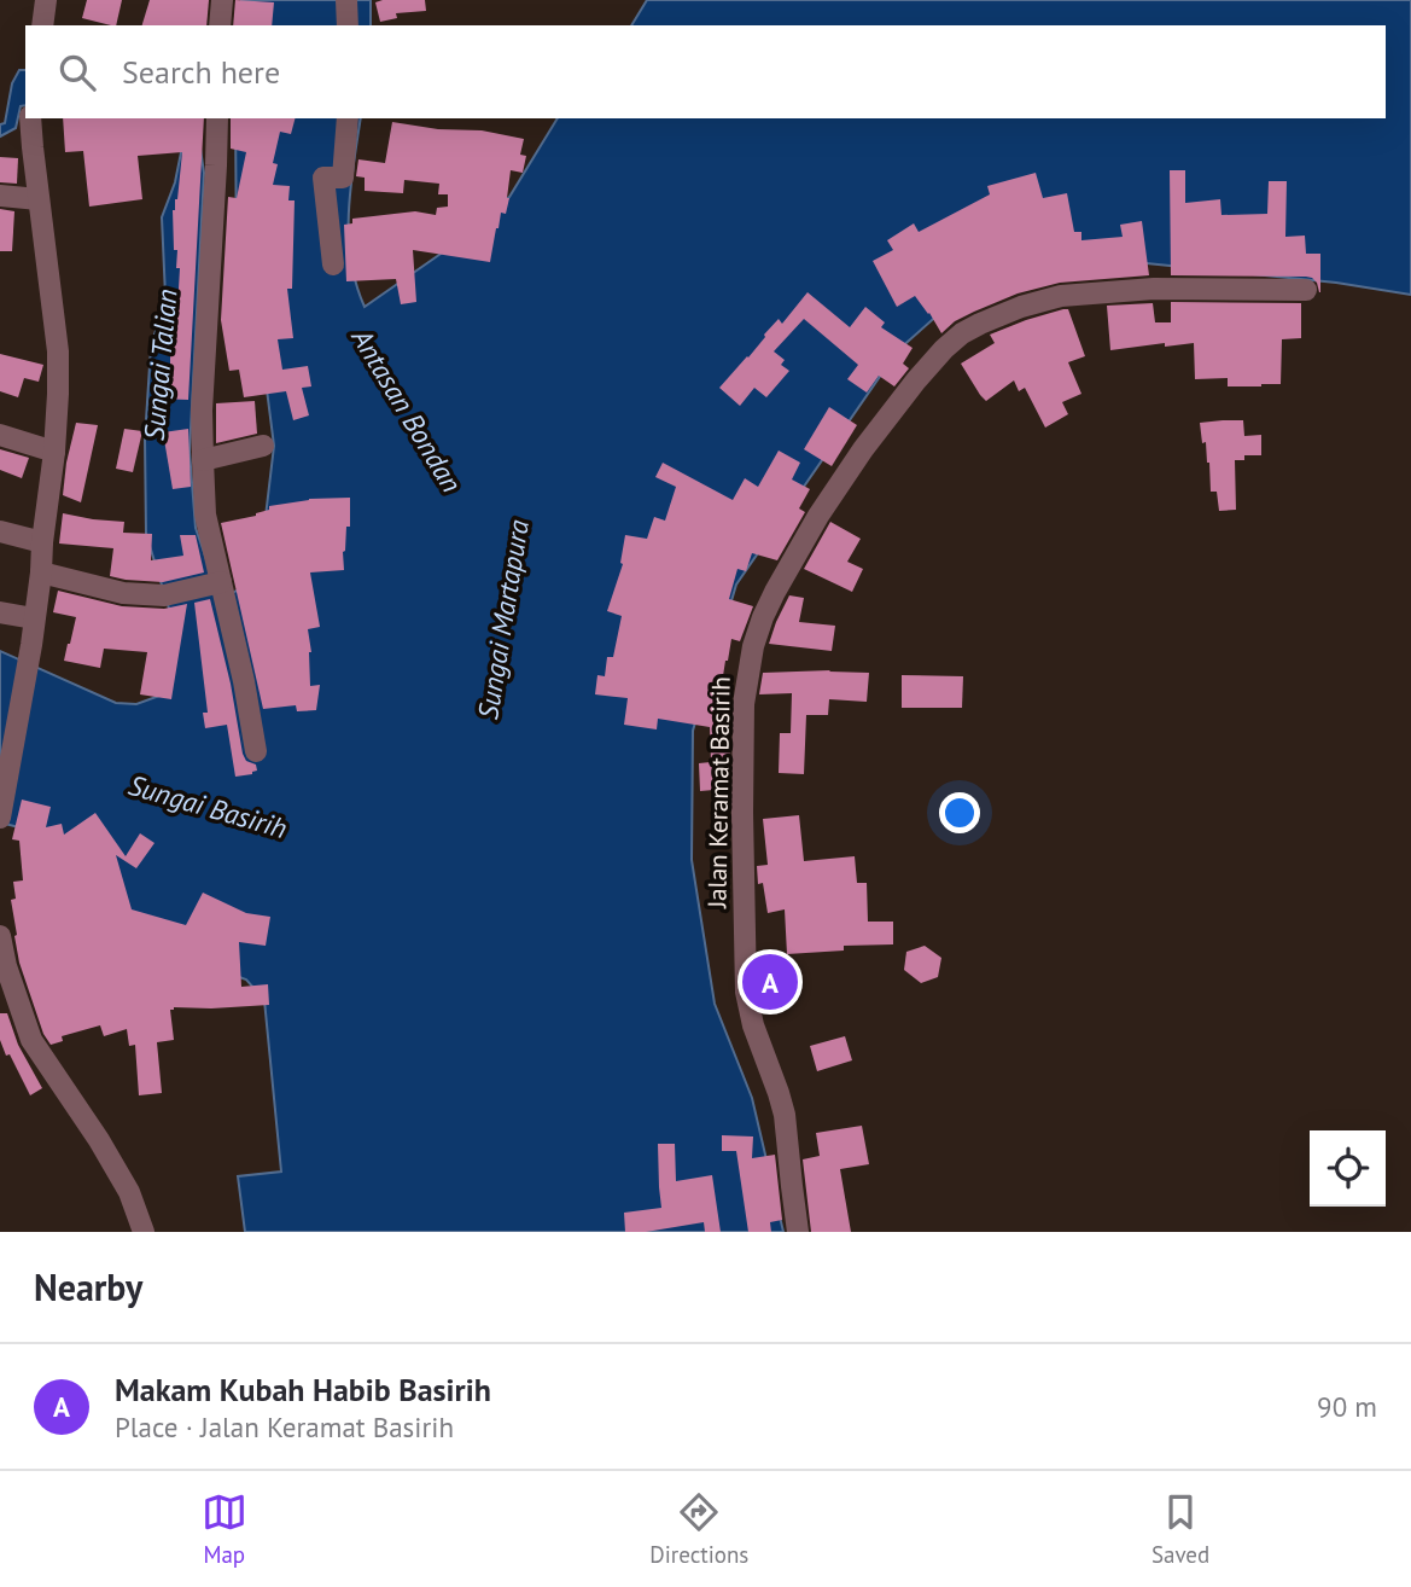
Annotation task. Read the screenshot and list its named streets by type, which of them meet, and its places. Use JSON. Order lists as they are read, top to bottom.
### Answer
{
  "streets": {
    "street": ["Jalan Keramat Basirih"]
  },
  "water": [
    "Sungai Talian",
    "Antasan Bondan",
    "Sungai Martapura",
    "Sungai Basirih"
  ],
  "page": {
    "search": "Search here",
    "pins": "A",
    "heading": "Nearby",
    "list": [
      {
        "mark": "A",
        "name": "Makam Kubah Habib Basirih",
        "note": "Place · Jalan Keramat Basirih",
        "value": "90 m"
      }
    ],
    "nav": ["Map", "Directions", "Saved"]
  }
}
